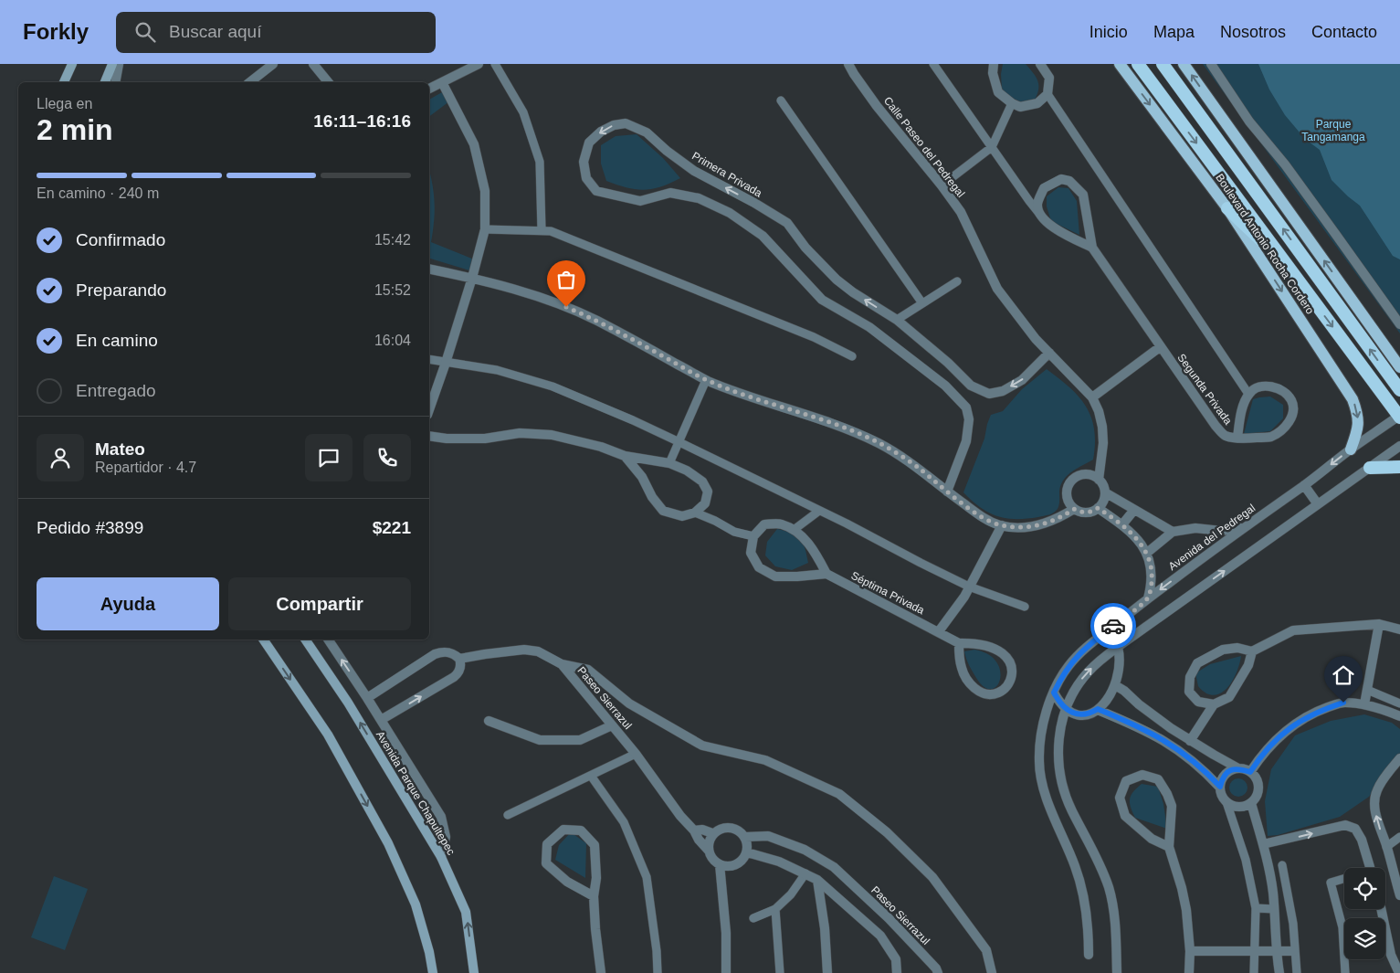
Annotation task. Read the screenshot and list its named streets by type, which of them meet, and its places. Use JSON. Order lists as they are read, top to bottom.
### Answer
{
  "streets": {
    "main road": ["Boulevard Antonio Rocha Cordero", "Avenida Parque Chapultepec"],
    "street": [
      "Calle Paseo del Pedregal",
      "Primera Privada",
      "Segunda Privada",
      "Avenida del Pedregal",
      "Séptima Privada",
      "Paseo Sierrazul"
    ]
  },
  "crossings": [
    ["Calle Paseo del Pedregal", "Primera Privada"],
    ["Boulevard Antonio Rocha Cordero", "Avenida del Pedregal"]
  ],
  "parks": ["Parque Tangamanga"],
  "page": {
    "header": "Forkly",
    "search": "Buscar aquí",
    "nav": [
      "Inicio",
      "Mapa",
      "Nosotros",
      "Contacto"
    ],
    "heading": ["2 min", "Llega en", "16:11–16:16"],
    "panel": [
      "Mateo",
      "Repartidor · 4.7",
      "Pedido #3899",
      "$221"
    ],
    "bar": "En camino · 240 m",
    "list": [
      ["Confirmado", "15:42"],
      ["Preparando", "15:52"],
      ["En camino", "16:04"],
      "Entregado"
    ],
    "buttons": ["Ayuda", "Compartir"]
  }
}
